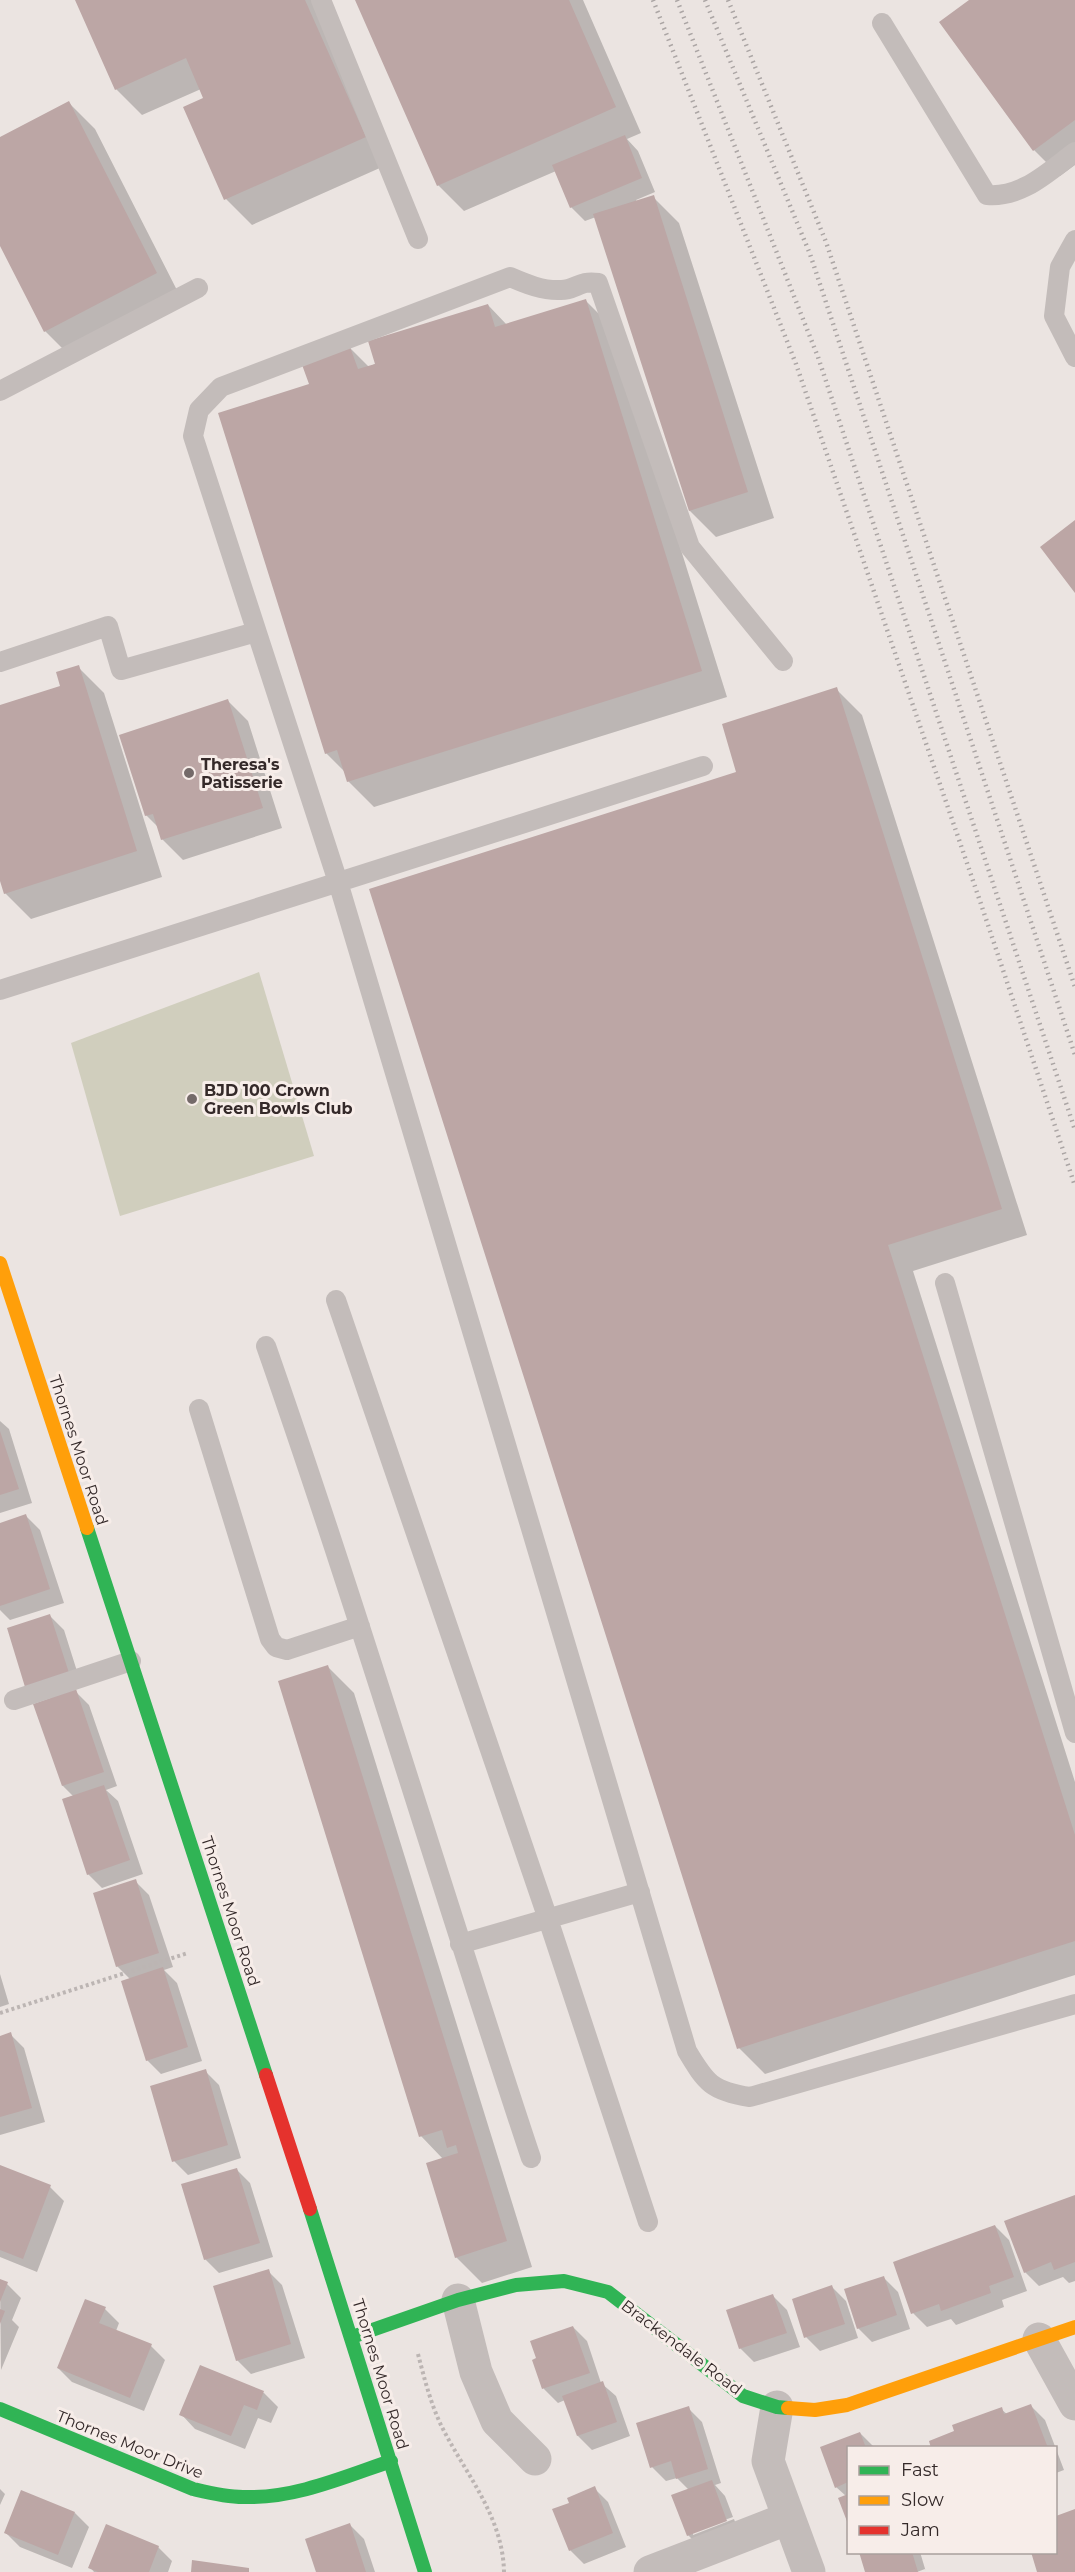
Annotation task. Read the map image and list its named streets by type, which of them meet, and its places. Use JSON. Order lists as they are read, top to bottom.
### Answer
{
  "streets": {
    "street": ["Thornes Moor Road", "Brackendale Road", "Thornes Moor Drive"]
  },
  "crossings": [
    ["Thornes Moor Road", "Brackendale Road"],
    ["Thornes Moor Road", "Thornes Moor Drive"]
  ],
  "places": ["Theresa's Patisserie", "BJD 100 Crown Green Bowls Club"],
  "legend": ["Fast", "Slow", "Jam"]
}
